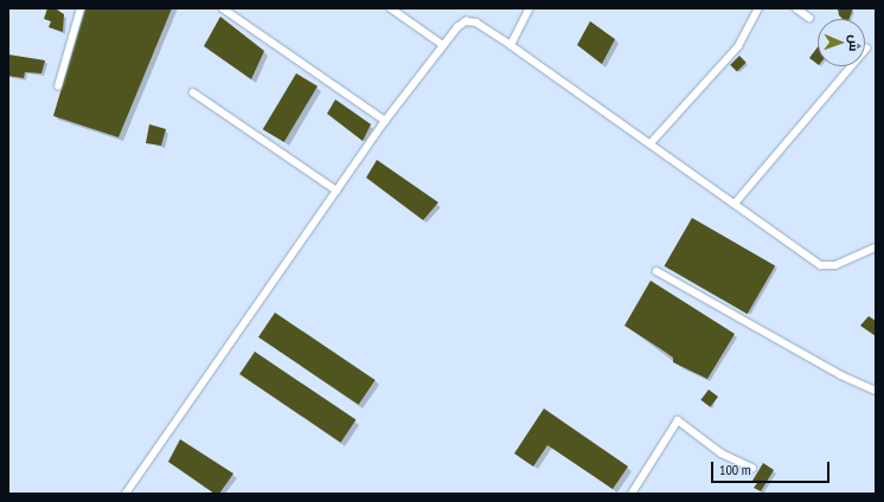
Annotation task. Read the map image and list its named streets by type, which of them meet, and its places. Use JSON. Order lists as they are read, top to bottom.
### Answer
{
  "scale_bar": "100 m",
  "north": "right"
}
